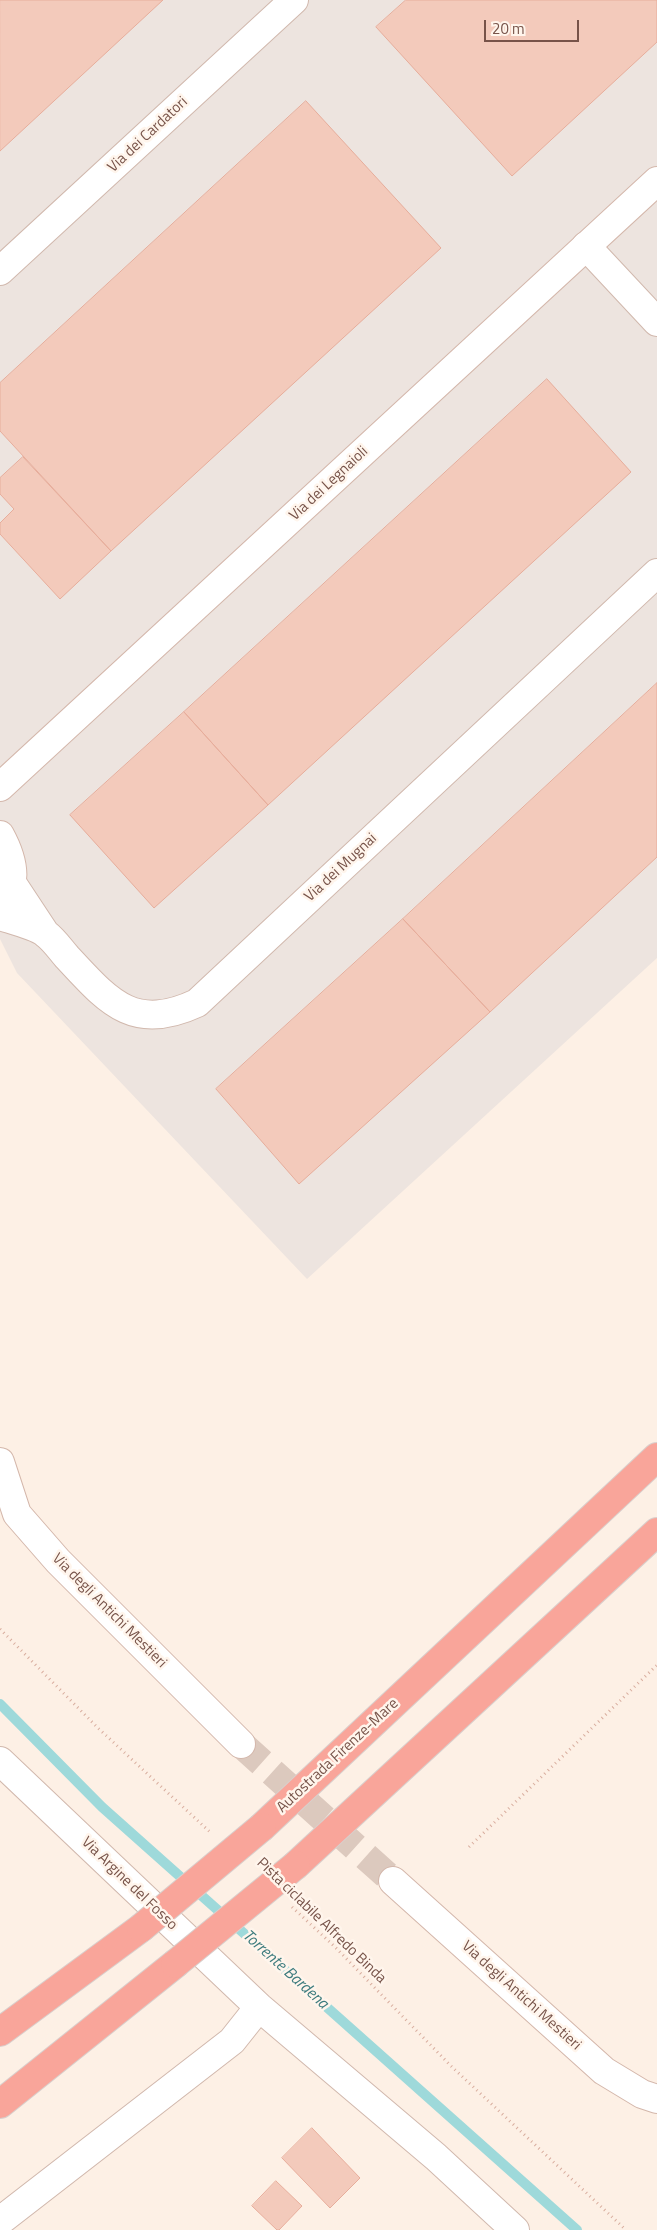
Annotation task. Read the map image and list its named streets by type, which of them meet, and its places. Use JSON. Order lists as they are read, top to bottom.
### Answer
{
  "streets": {
    "highway": ["Autostrada Firenze-Mare"],
    "street": [
      "Via dei Cardatori",
      "Via dei Legnaioli",
      "Via dei Mugnai",
      "Via degli Antichi Mestieri",
      "Via Argine del Fosso"
    ],
    "path": ["Pista ciclabile Alfredo Binda"]
  },
  "water": ["Torrente Bardena"],
  "scale_bar": "20 m"
}
